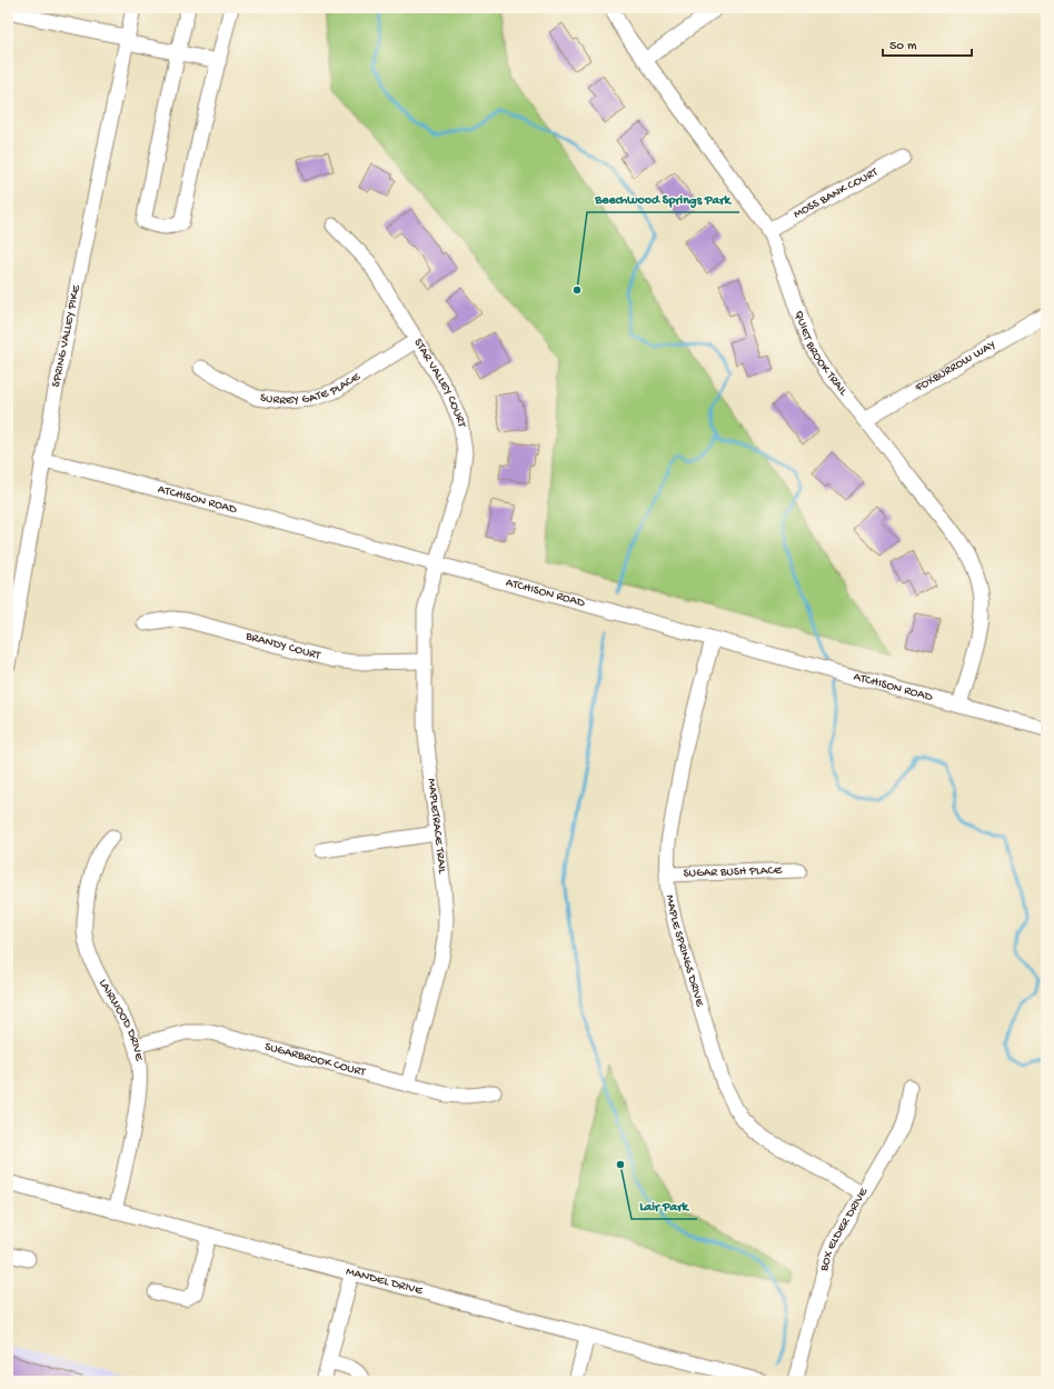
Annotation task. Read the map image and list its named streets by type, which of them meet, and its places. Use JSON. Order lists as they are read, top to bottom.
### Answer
{
  "streets": {
    "street": [
      "MOSS BANK COURT",
      "SPRING VALLEY PIKE",
      "QUIET BROOK TRAIL",
      "FOXBURROW WAY",
      "STAR VALLEY COURT",
      "SURREY GATE PLACE",
      "ATCHISON ROAD",
      "BRANDY COURT",
      "MAPLETRACE TRAIL",
      "SUGAR BUSH PLACE",
      "MAPLE SPRINGS DRIVE",
      "LAIRWOOD DRIVE",
      "SUGARBROOK COURT",
      "BOX ELDER DRIVE",
      "MANDEL DRIVE"
    ]
  },
  "crossings": [
    ["MOSS BANK COURT", "QUIET BROOK TRAIL"],
    ["SPRING VALLEY PIKE", "ATCHISON ROAD"],
    ["QUIET BROOK TRAIL", "FOXBURROW WAY"],
    ["QUIET BROOK TRAIL", "ATCHISON ROAD"],
    ["STAR VALLEY COURT", "SURREY GATE PLACE"],
    ["STAR VALLEY COURT", "ATCHISON ROAD"],
    ["STAR VALLEY COURT", "MAPLETRACE TRAIL"],
    ["ATCHISON ROAD", "MAPLETRACE TRAIL"],
    ["ATCHISON ROAD", "MAPLE SPRINGS DRIVE"],
    ["BRANDY COURT", "MAPLETRACE TRAIL"],
    ["MAPLETRACE TRAIL", "SUGARBROOK COURT"],
    ["SUGAR BUSH PLACE", "MAPLE SPRINGS DRIVE"],
    ["MAPLE SPRINGS DRIVE", "BOX ELDER DRIVE"],
    ["LAIRWOOD DRIVE", "SUGARBROOK COURT"],
    ["LAIRWOOD DRIVE", "MANDEL DRIVE"]
  ],
  "places": ["Beechwood Springs Park", "Lair Park"],
  "scale_bar": "50 m"
}
